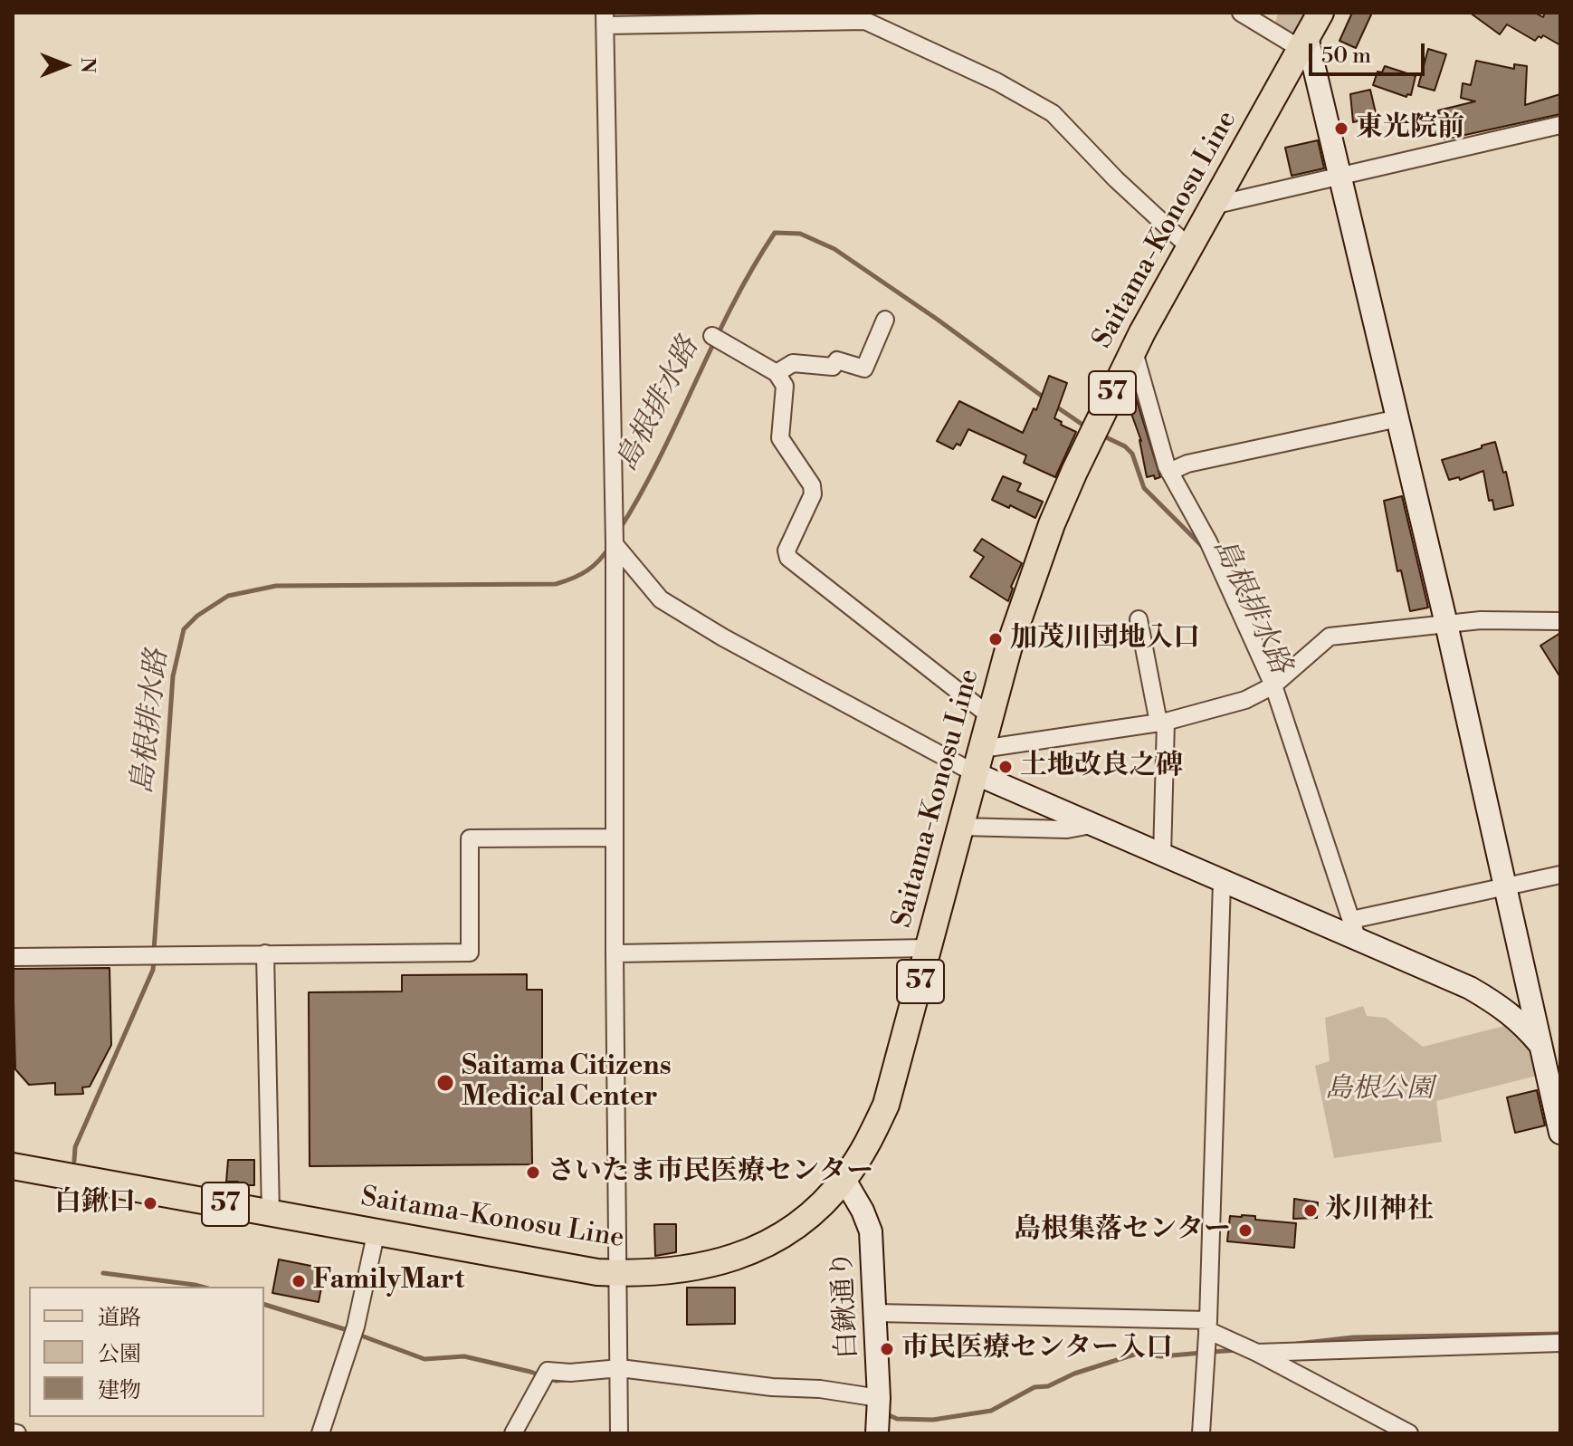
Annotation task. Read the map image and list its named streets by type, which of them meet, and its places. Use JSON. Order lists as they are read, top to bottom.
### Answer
{
  "streets": {
    "main road": ["Saitama-Konosu Line", "57"],
    "street": ["白鍬通り"]
  },
  "crossings": [
    ["Saitama-Konosu Line", "白鍬通り"]
  ],
  "water": ["島根排水路"],
  "parks": ["島根公園"],
  "places": [
    "東光院前",
    "加茂川団地入口",
    "土地改良之碑",
    "Saitama Citizens Medical Center",
    "さいたま市民医療センター",
    "白鍬口",
    "氷川神社",
    "島根集落センター",
    "FamilyMart",
    "市民医療センター入口"
  ],
  "legend": ["道路", "公園", "建物"],
  "scale_bar": "50 m",
  "north": "right"
}
